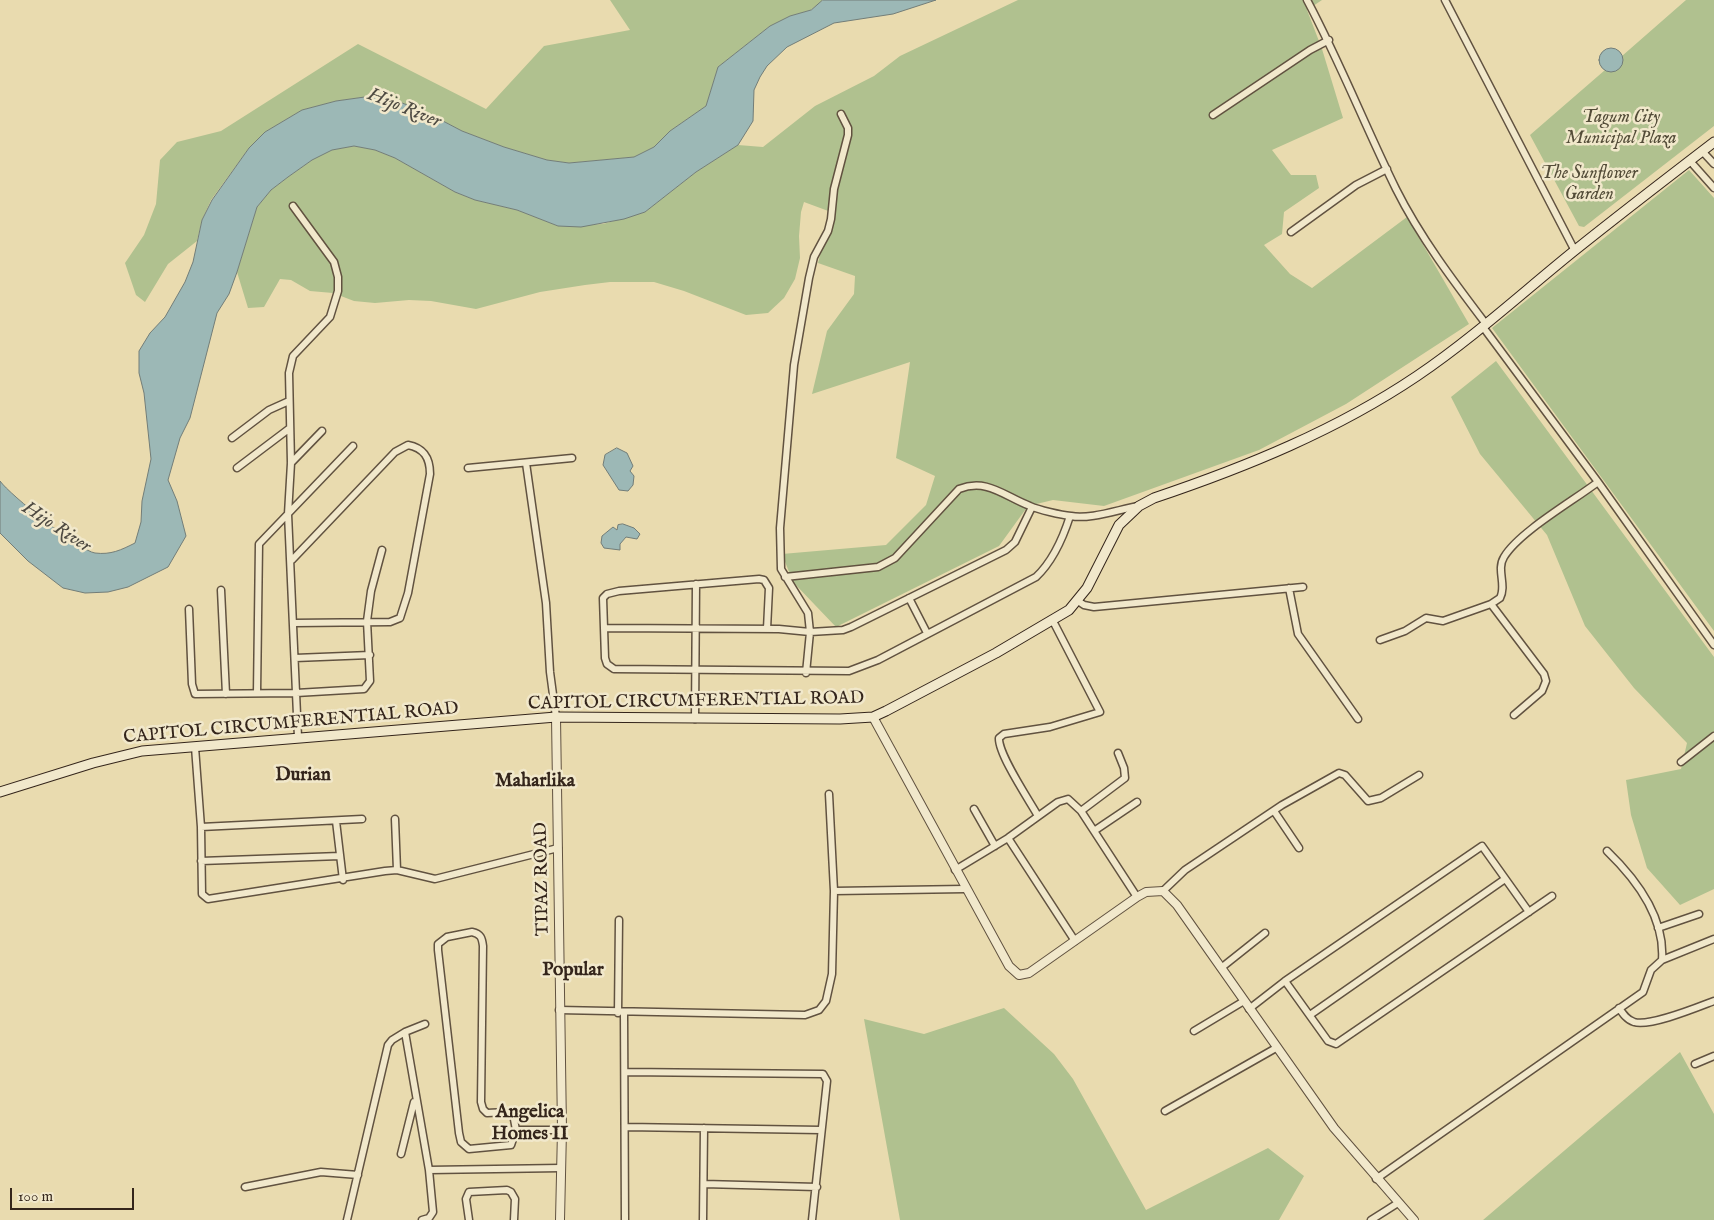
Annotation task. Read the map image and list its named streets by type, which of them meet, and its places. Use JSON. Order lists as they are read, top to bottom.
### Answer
{
  "streets": {
    "main road": ["CAPITOL CIRCUMFERENTIAL ROAD"],
    "street": ["TIPAZ ROAD"]
  },
  "crossings": [
    ["CAPITOL CIRCUMFERENTIAL ROAD", "TIPAZ ROAD"]
  ],
  "districts": [
    "Durian",
    "Maharlika",
    "Popular",
    "Angelica Homes II"
  ],
  "water": ["Hijo River"],
  "parks": ["Tagum City Municipal Plaza", "The Sunflower Garden"],
  "scale_bar": "100 m"
}
